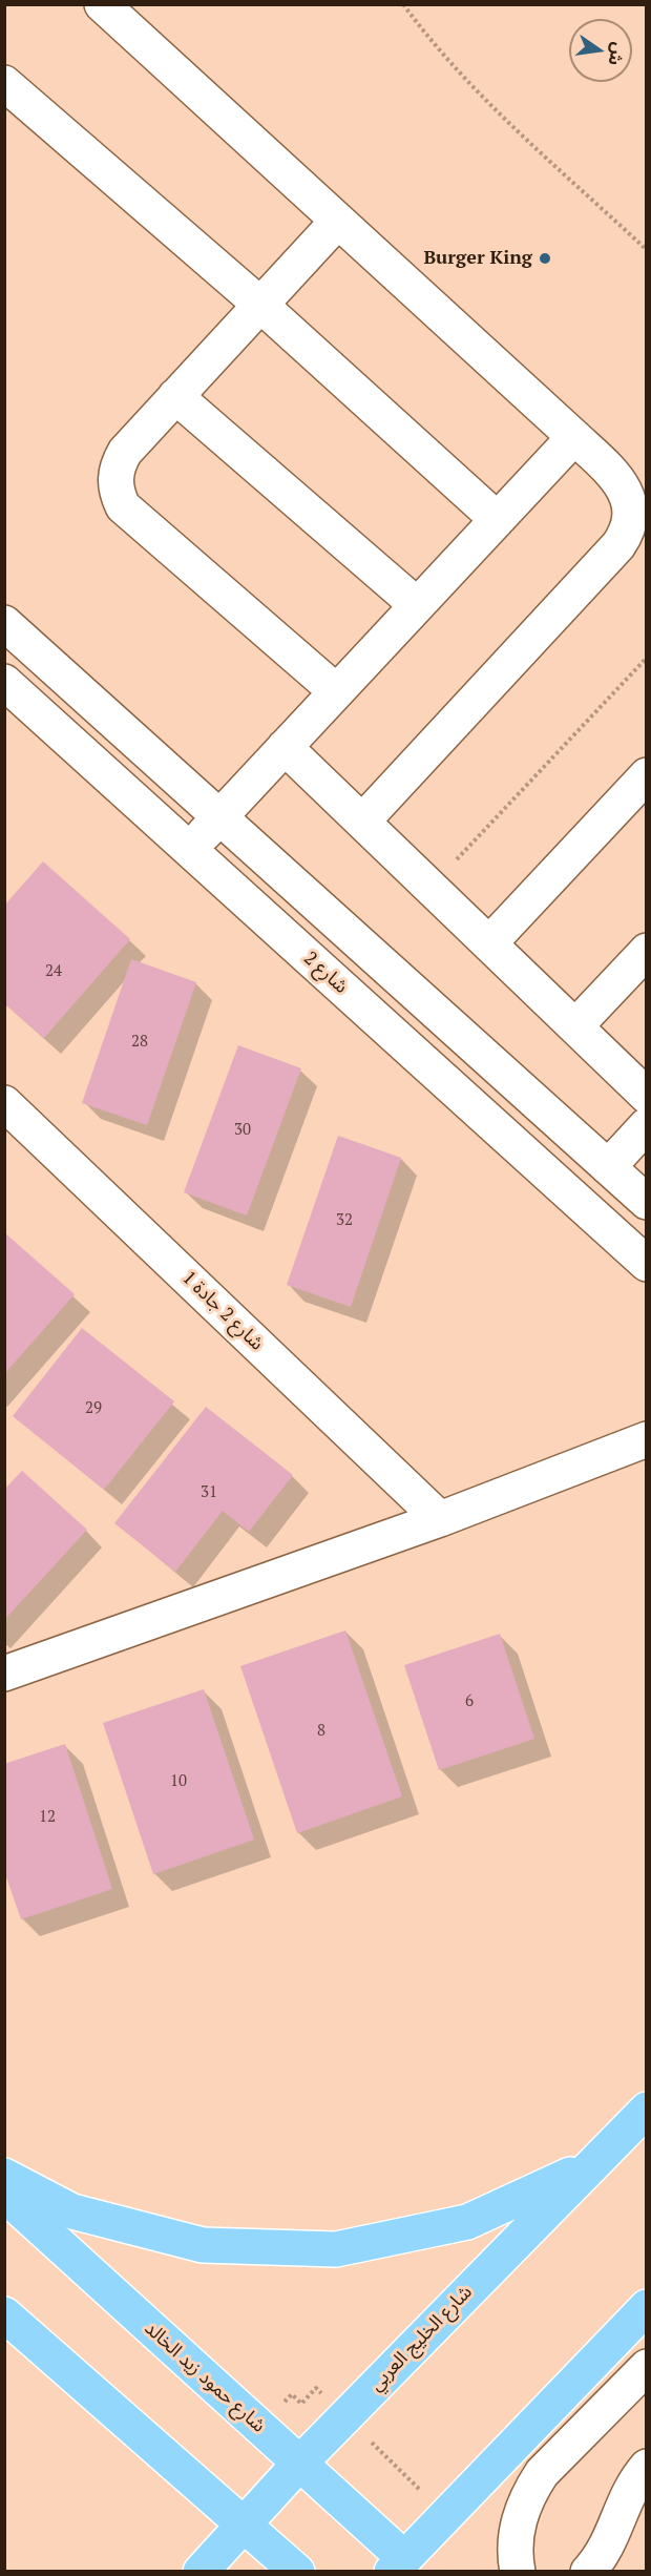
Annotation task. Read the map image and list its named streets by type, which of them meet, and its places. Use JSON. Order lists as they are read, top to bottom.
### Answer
{
  "streets": {
    "main road": ["شارع الخليج العربي", "شارع حمود زيد الخالد"],
    "street": ["شارع 2", "شارع 2 جادة 1"]
  },
  "crossings": [
    ["شارع الخليج العربي", "شارع حمود زيد الخالد"]
  ],
  "places": ["Burger King"],
  "house_numbers": [
    "24",
    "28",
    "30",
    "32",
    "29",
    "31",
    "6",
    "8",
    "10",
    "12"
  ],
  "north": "right"
}
